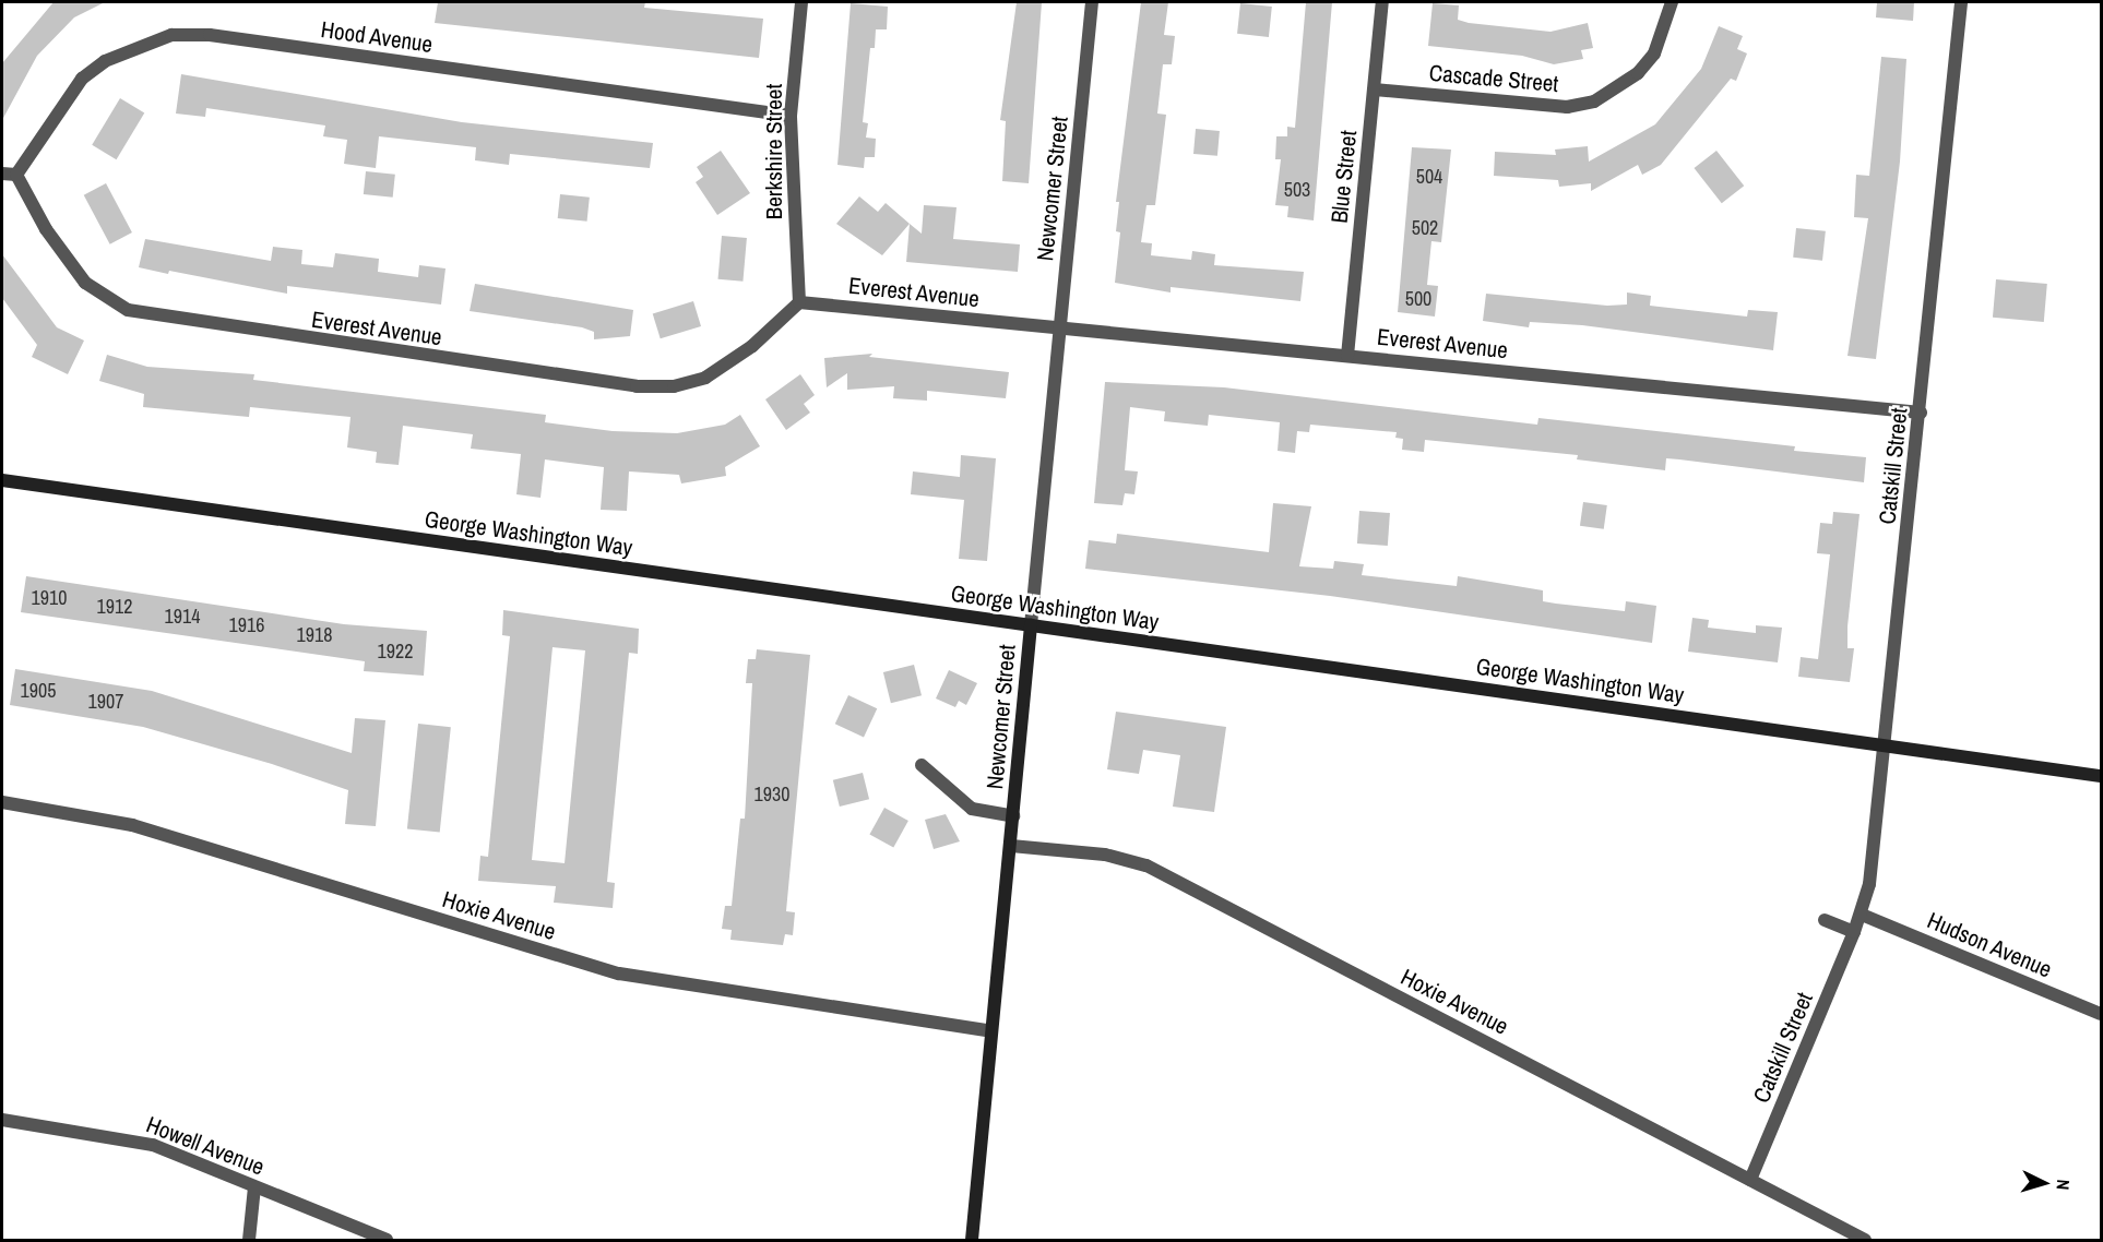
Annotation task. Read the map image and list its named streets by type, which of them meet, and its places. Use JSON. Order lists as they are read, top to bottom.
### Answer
{
  "streets": {
    "main road": ["Newcomer Street", "George Washington Way"],
    "street": [
      "Hood Avenue",
      "Cascade Street",
      "Berkshire Street",
      "Blue Street",
      "Everest Avenue",
      "Catskill Street",
      "Hoxie Avenue",
      "Hudson Avenue",
      "Howell Avenue"
    ]
  },
  "crossings": [
    ["Hood Avenue", "Berkshire Street"],
    ["Hood Avenue", "Everest Avenue"],
    ["Cascade Street", "Blue Street"],
    ["Berkshire Street", "Everest Avenue"],
    ["Blue Street", "Everest Avenue"],
    ["Newcomer Street", "Everest Avenue"],
    ["Newcomer Street", "George Washington Way"],
    ["Newcomer Street", "Hoxie Avenue"],
    ["Everest Avenue", "Catskill Street"],
    ["Catskill Street", "George Washington Way"],
    ["Catskill Street", "Hoxie Avenue"],
    ["Catskill Street", "Hudson Avenue"]
  ],
  "house_numbers": [
    "504",
    "503",
    "502",
    "500",
    "1910",
    "1912",
    "1914",
    "1916",
    "1918",
    "1922",
    "1905",
    "1907",
    "1930"
  ],
  "north": "right"
}
